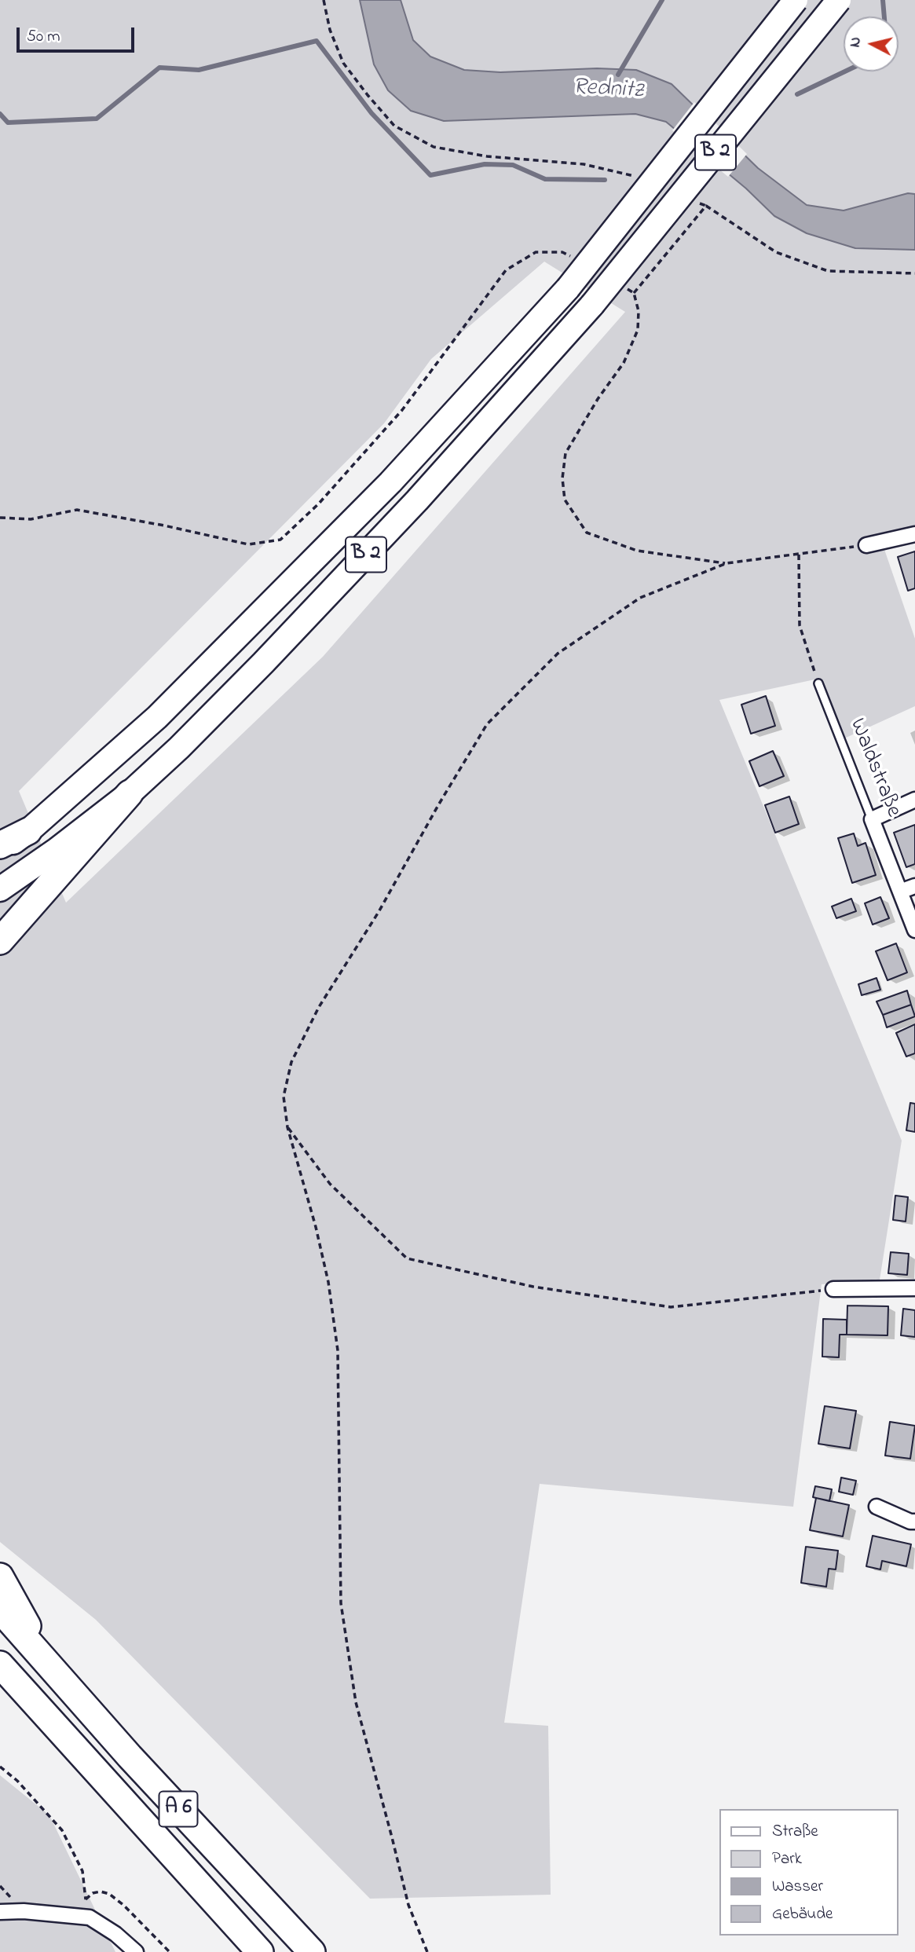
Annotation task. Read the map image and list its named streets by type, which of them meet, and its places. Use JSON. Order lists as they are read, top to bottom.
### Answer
{
  "streets": {
    "highway": ["B 2", "A 6"],
    "street": ["Waldstraße"]
  },
  "water": ["Rednitz"],
  "legend": [
    "Straße",
    "Park",
    "Wasser",
    "Gebäude"
  ],
  "scale_bar": "50 m",
  "north": "left"
}
